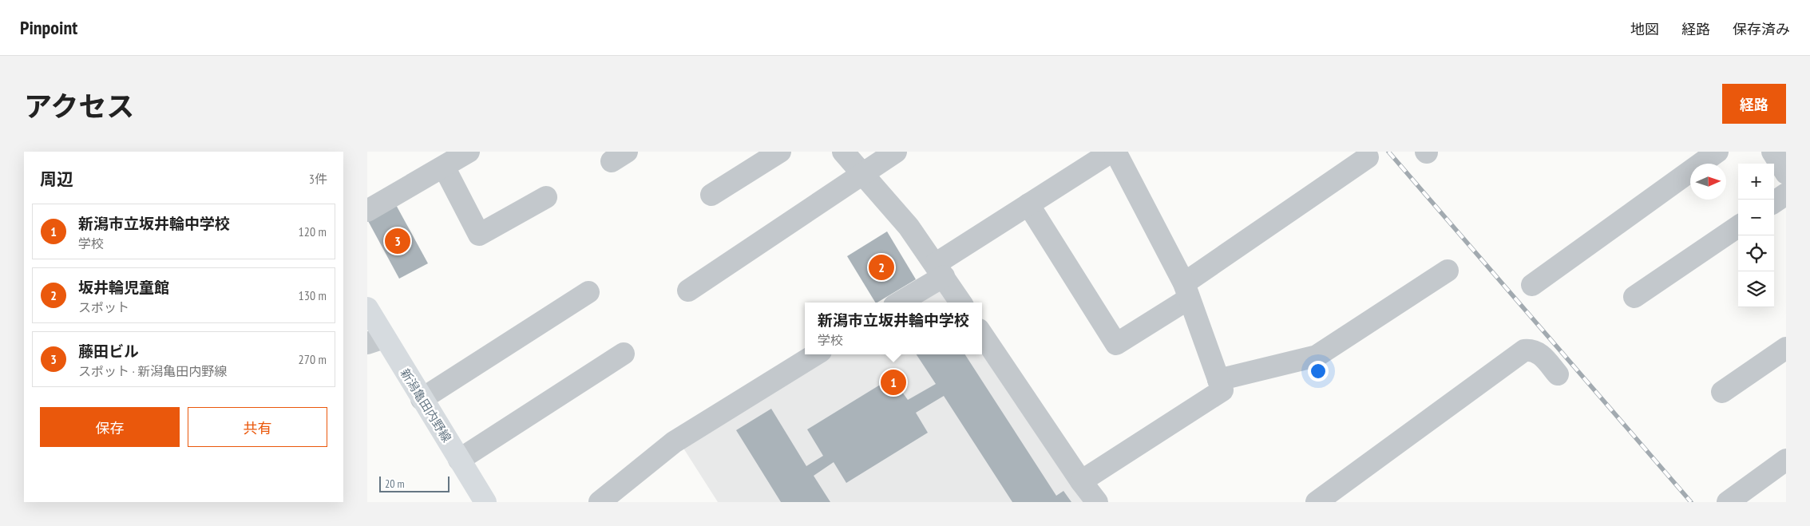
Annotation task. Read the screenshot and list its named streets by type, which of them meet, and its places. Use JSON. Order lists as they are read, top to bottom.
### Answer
{
  "streets": {
    "main road": ["新潟亀田内野線"]
  },
  "scale_bar": "20 m",
  "north": "right",
  "page": {
    "header": "Pinpoint",
    "nav": ["地図", "経路", "保存済み"],
    "title": "アクセス",
    "buttons": [
      "経路",
      ["保存", "共有"]
    ],
    "heading": ["周辺", "3件"],
    "map_buttons": ["+", "−"],
    "list": [
      {
        "mark": "1",
        "name": "新潟市立坂井輪中学校",
        "note": "学校",
        "value": "120 m"
      },
      {
        "mark": "2",
        "name": "坂井輪児童館",
        "note": "スポット",
        "value": "130 m"
      },
      {
        "mark": "3",
        "name": "藤田ビル",
        "note": "スポット · 新潟亀田内野線",
        "value": "270 m"
      }
    ],
    "pins": ["3", "2", "1"],
    "popup": ["新潟市立坂井輪中学校", "学校"],
    "scale": "20 m"
  }
}
